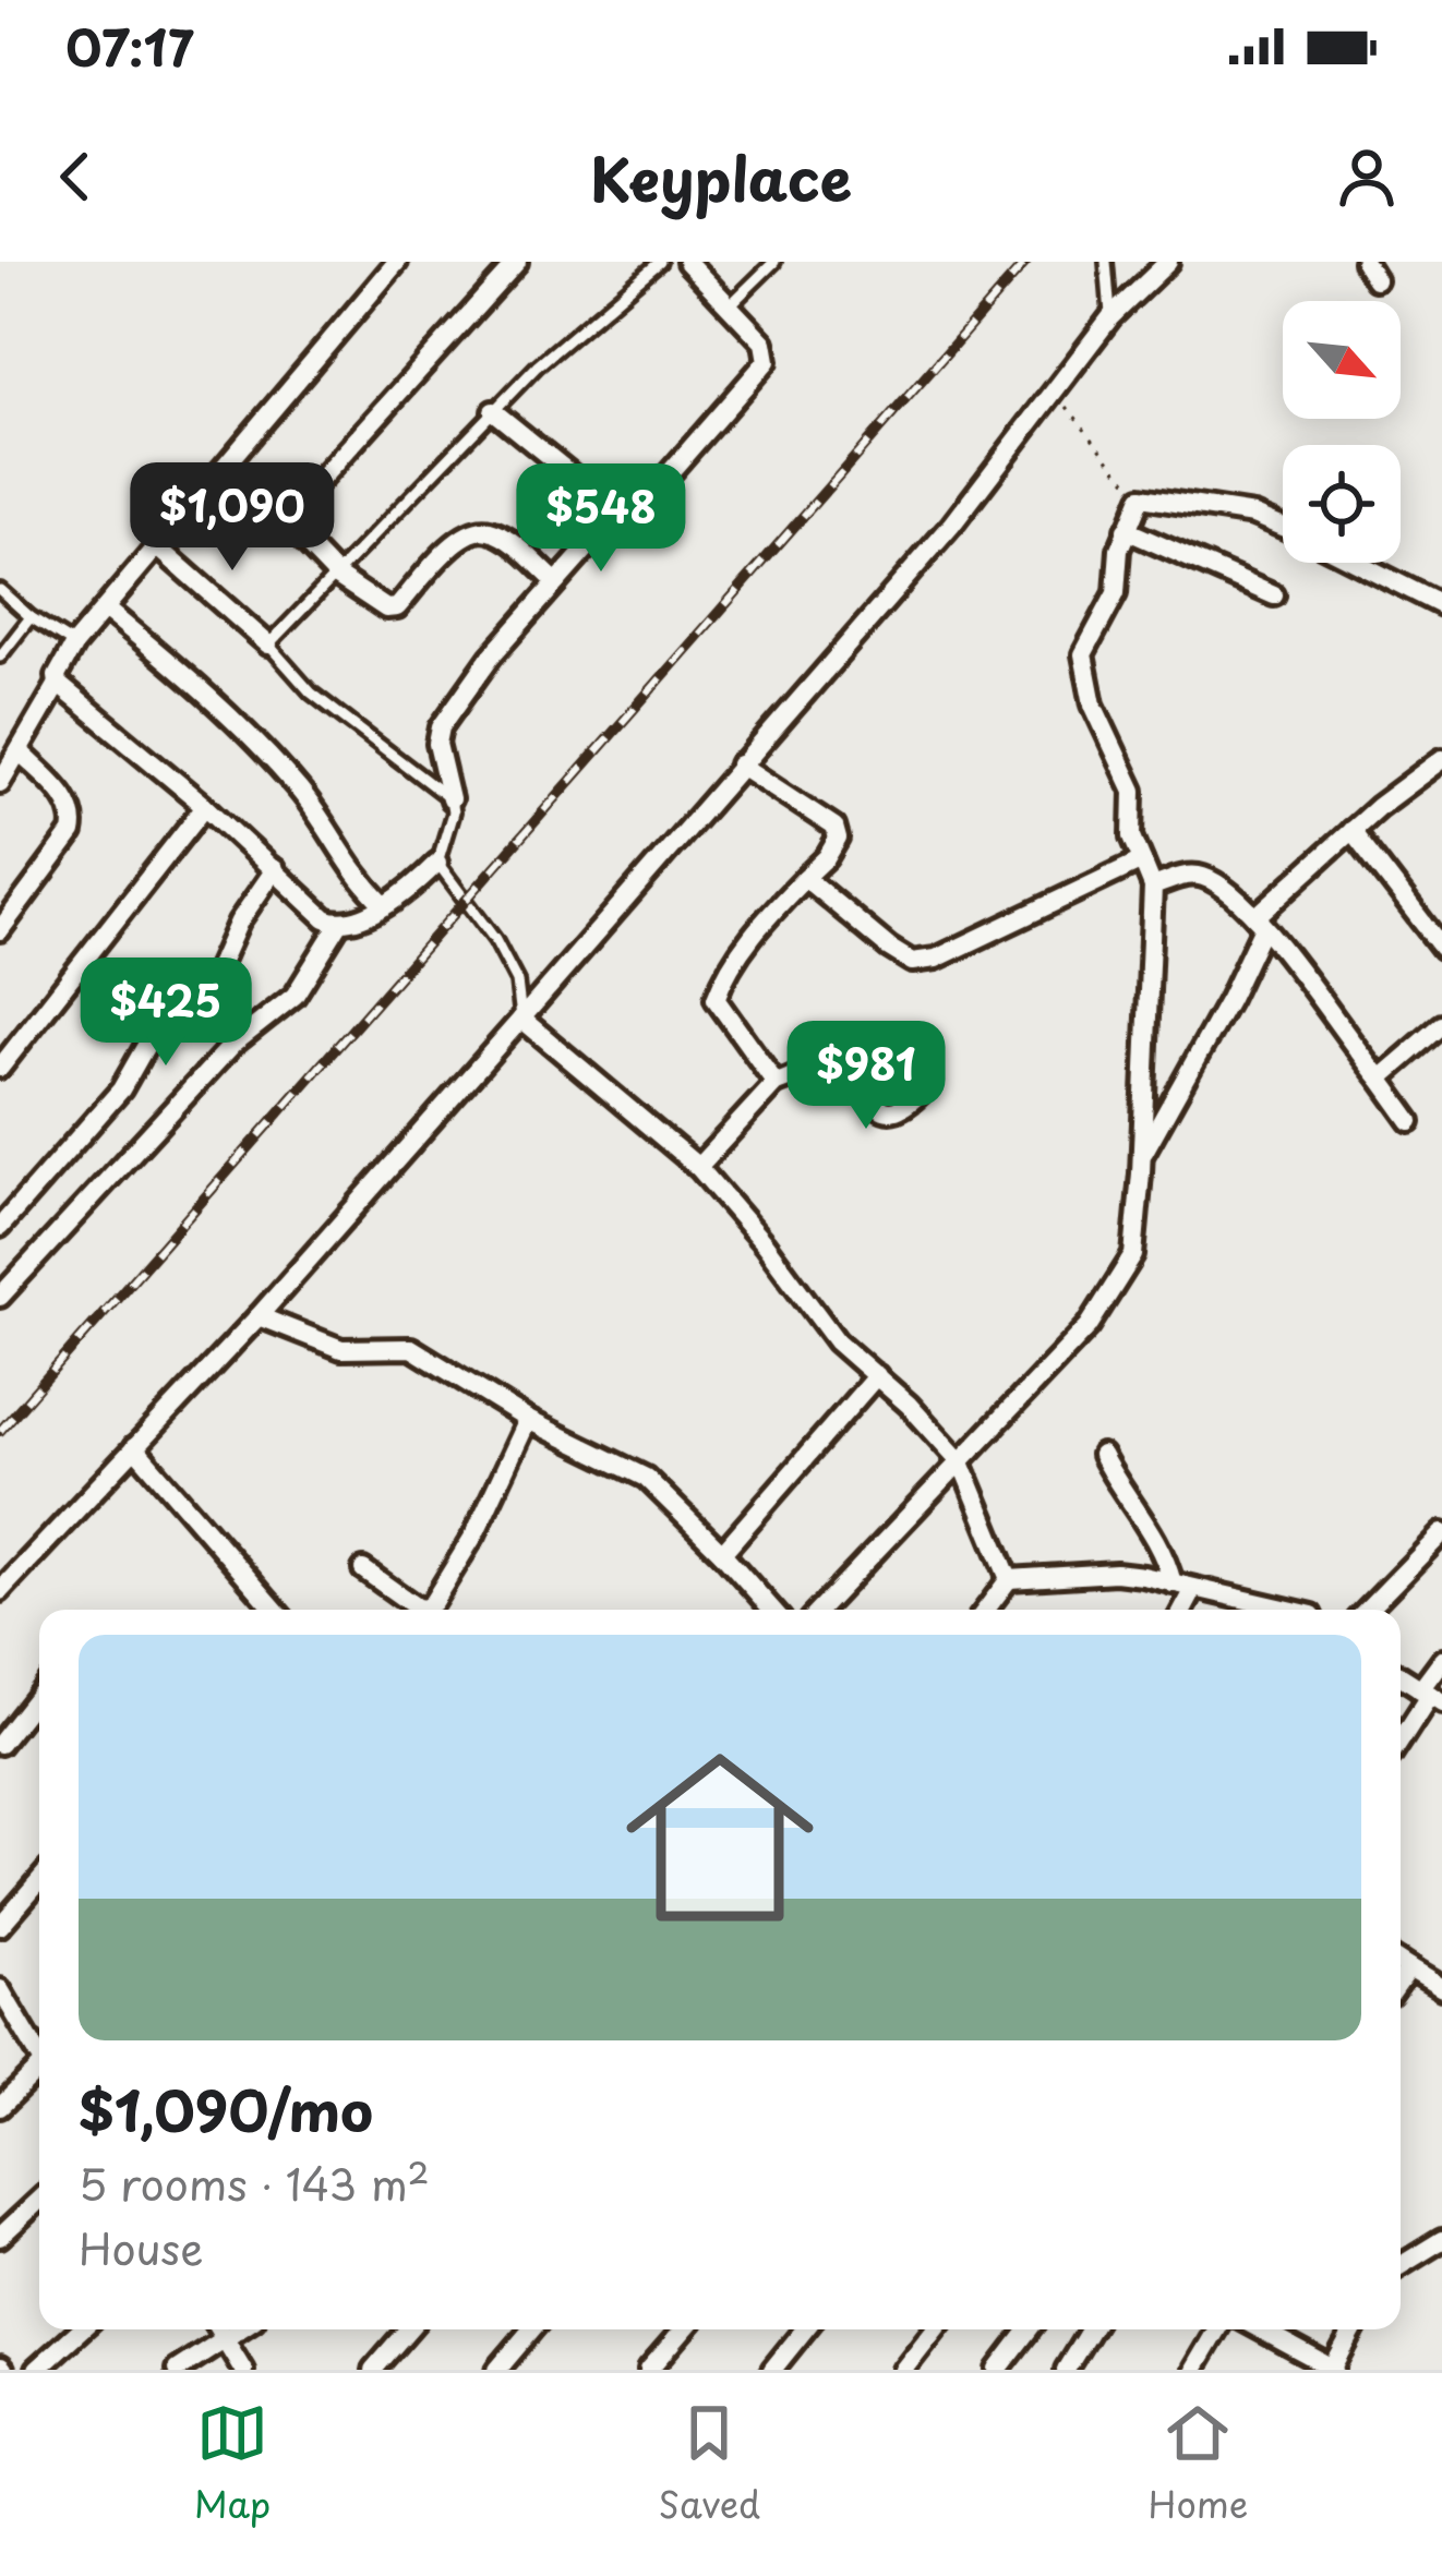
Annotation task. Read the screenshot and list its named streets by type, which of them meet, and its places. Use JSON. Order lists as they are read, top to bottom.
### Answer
{
  "north": "bottom right",
  "page": {
    "status": "07:17",
    "header": "Keyplace",
    "price": [
      "$1,090",
      "$548",
      "$425",
      "$981"
    ],
    "list": [
      {
        "name": "$1,090/mo",
        "note": "5 rooms · 143 m² · House"
      }
    ],
    "tabs": ["Map", "Saved", "Home"]
  }
}
